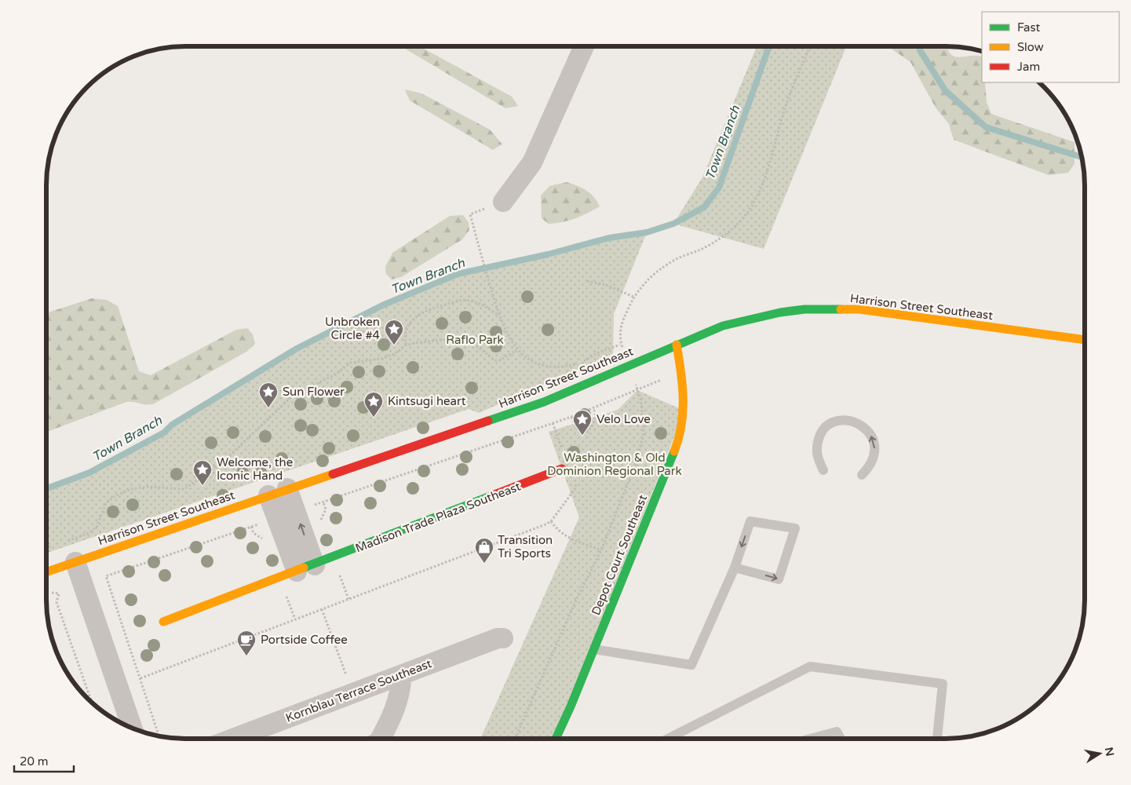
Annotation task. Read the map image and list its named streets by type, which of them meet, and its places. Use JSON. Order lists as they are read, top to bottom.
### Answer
{
  "streets": {
    "street": [
      "Harrison Street Southeast",
      "Madison Trade Plaza Southeast",
      "Depot Court Southeast",
      "Kornblau Terrace Southeast"
    ]
  },
  "crossings": [
    ["Harrison Street Southeast", "Depot Court Southeast"]
  ],
  "water": ["Town Branch"],
  "parks": ["Raflo Park", "Washington & Old Dominion Regional Park"],
  "places": {
    "place": [
      "Unbroken Circle #4",
      "Sun Flower",
      "Kintsugi heart",
      "Velo Love",
      "Welcome, the Iconic Hand"
    ],
    "shop": ["Transition Tri Sports"],
    "cafe": ["Portside Coffee"]
  },
  "legend": ["Fast", "Slow", "Jam"],
  "scale_bar": "20 m",
  "north": "right"
}
